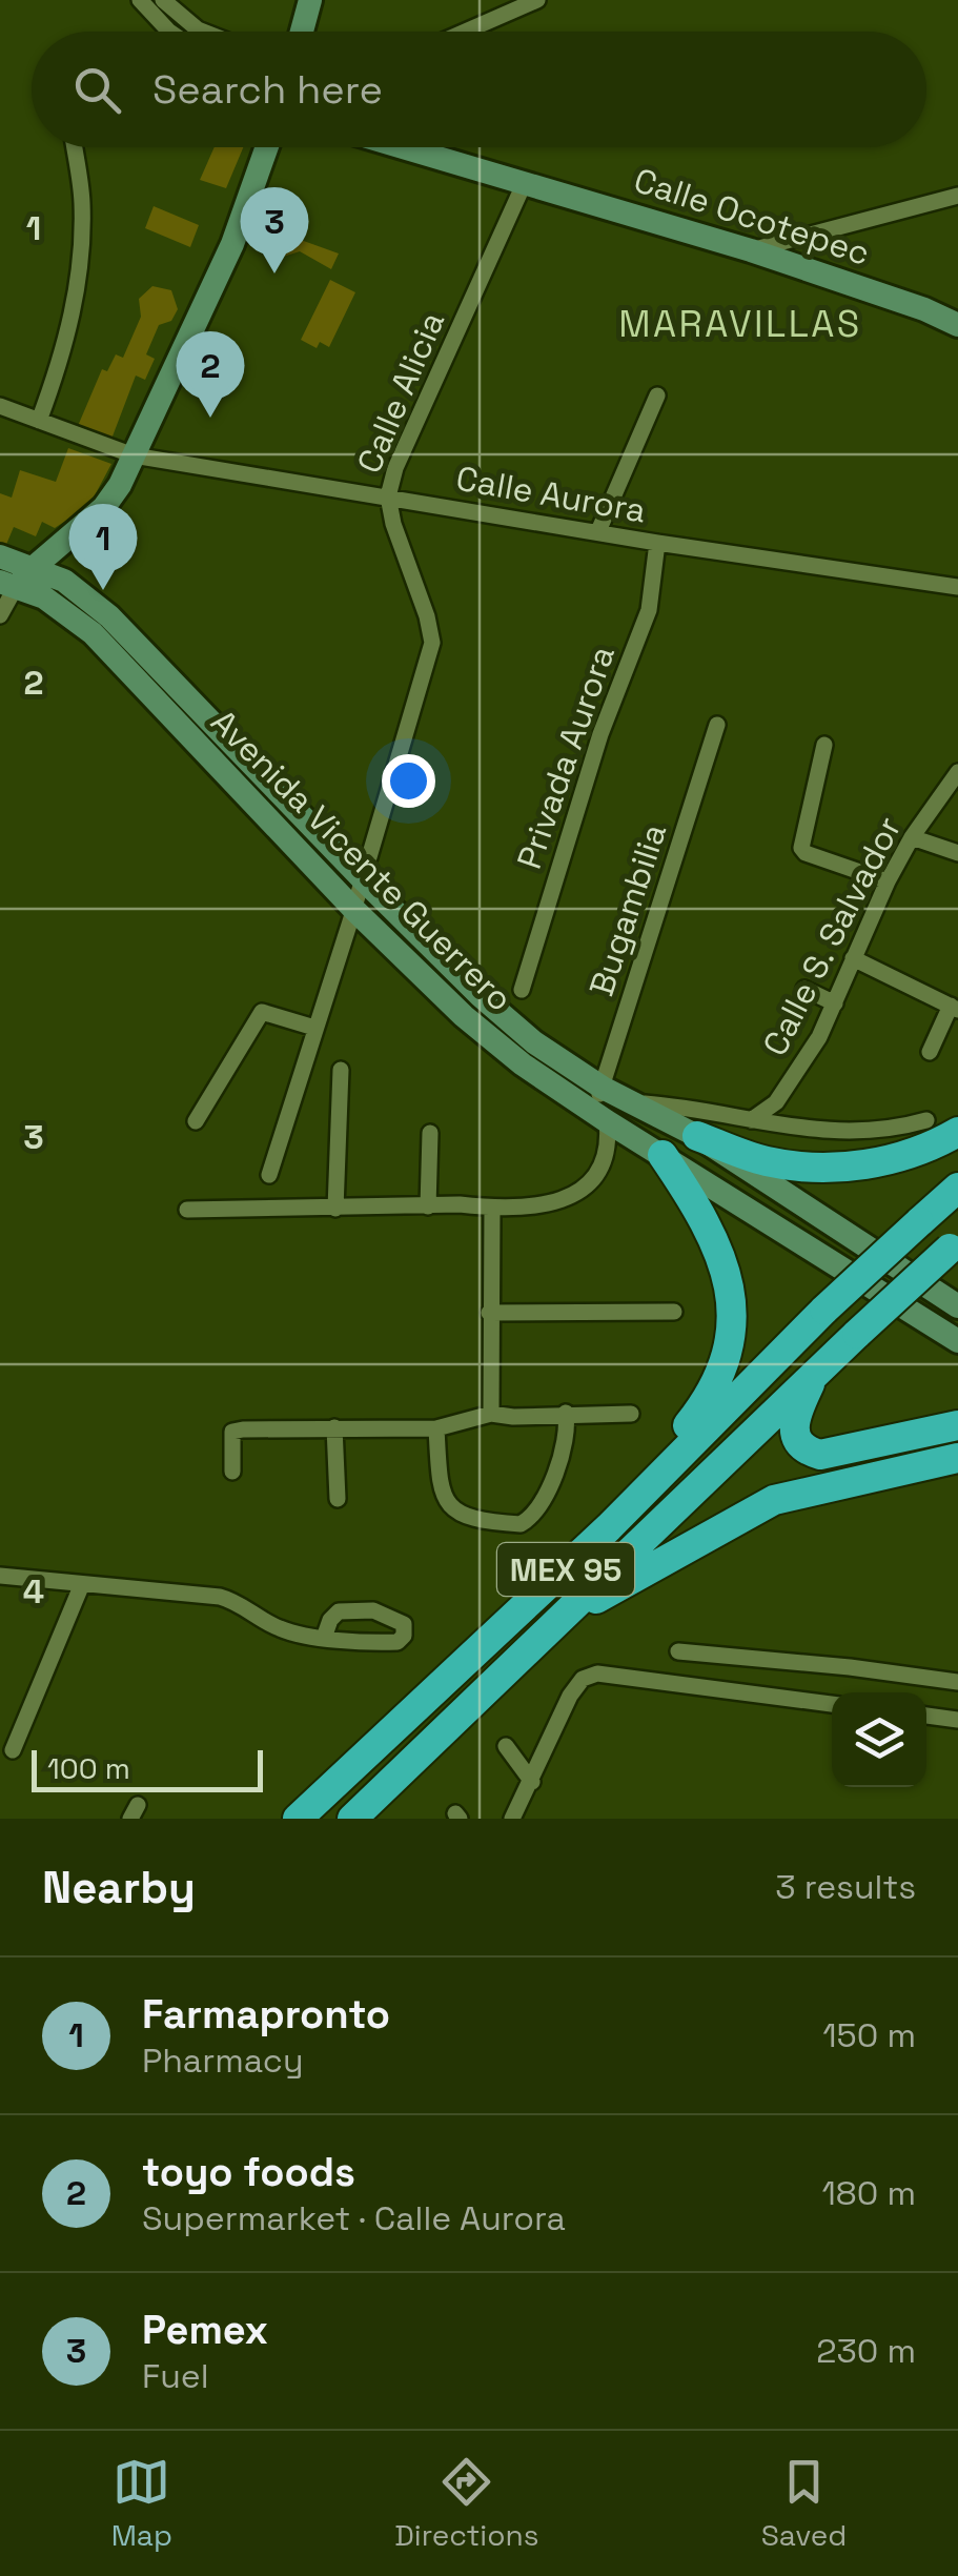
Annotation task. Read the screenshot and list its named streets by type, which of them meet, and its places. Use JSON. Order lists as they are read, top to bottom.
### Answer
{
  "streets": {
    "highway": ["MEX 95"],
    "main road": ["Calle Ocotepec", "Avenida Vicente Guerrero"],
    "street": [
      "Calle Alicia",
      "Calle Aurora",
      "Privada Aurora",
      "Bugambilia",
      "Calle S. Salvador"
    ]
  },
  "crossings": [
    ["Calle Ocotepec", "Calle Alicia"],
    ["Calle Alicia", "Calle Aurora"],
    ["Calle Alicia", "Avenida Vicente Guerrero"],
    ["Calle Aurora", "Privada Aurora"],
    ["Avenida Vicente Guerrero", "Bugambilia"]
  ],
  "districts": ["MARAVILLAS"],
  "scale_bar": "100 m",
  "page": {
    "search": "Search here",
    "pins": ["3", "2", "1"],
    "scale": "100 m",
    "heading": ["Nearby", "3 results"],
    "list": [
      {
        "mark": "1",
        "name": "Farmapronto",
        "note": "Pharmacy",
        "value": "150 m"
      },
      {
        "mark": "2",
        "name": "toyo foods",
        "note": "Supermarket · Calle Aurora",
        "value": "180 m"
      },
      {
        "mark": "3",
        "name": "Pemex",
        "note": "Fuel",
        "value": "230 m"
      }
    ],
    "nav": ["Map", "Directions", "Saved"]
  },
  "grid": {
    "rows": [
      "1",
      "2",
      "3",
      "4"
    ]
  }
}
